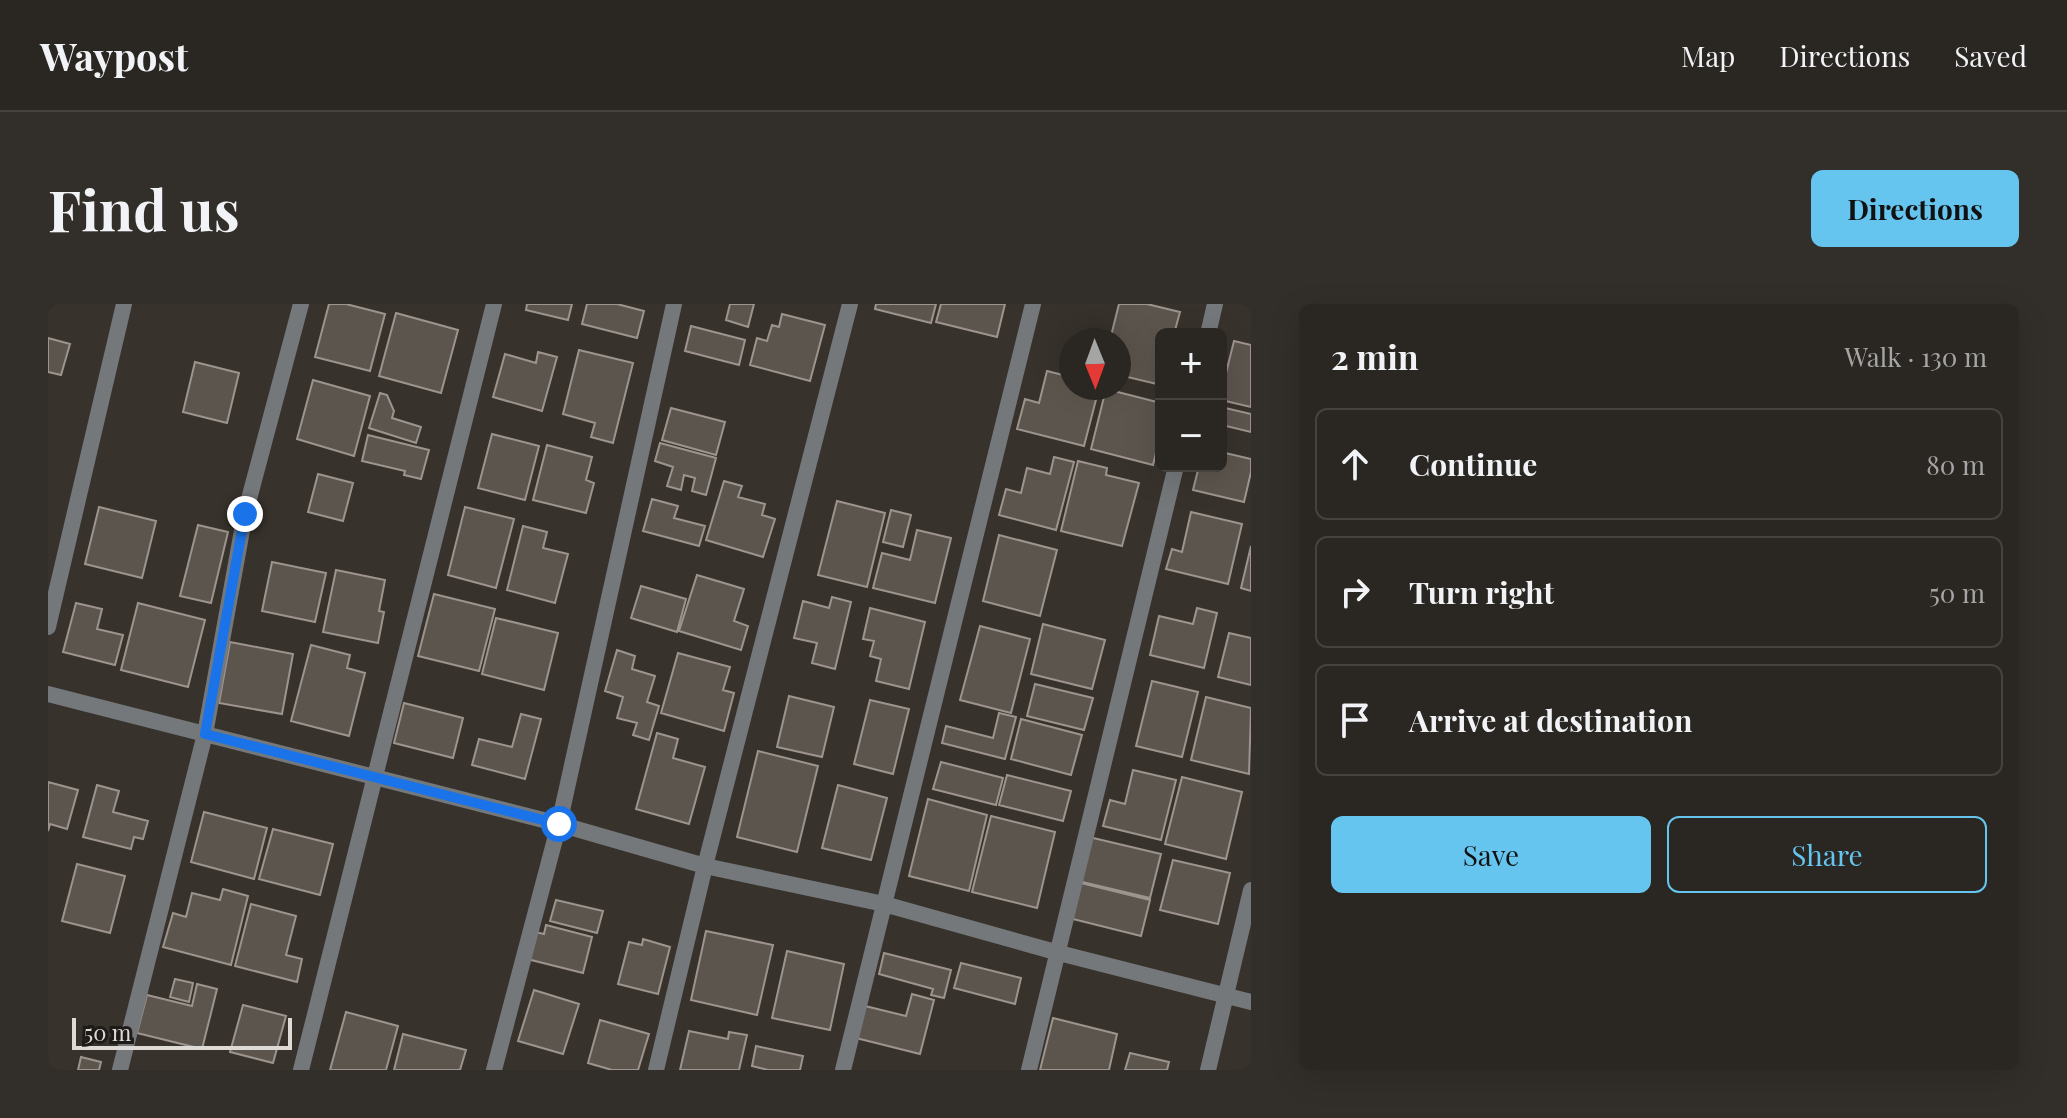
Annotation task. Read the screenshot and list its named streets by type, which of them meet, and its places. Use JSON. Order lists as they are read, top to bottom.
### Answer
{
  "scale_bar": "50 m",
  "north": "bottom",
  "page": {
    "header": "Waypost",
    "nav": ["Map", "Directions", "Saved"],
    "buttons": [
      "Directions",
      ["Save", "Share"]
    ],
    "title": "Find us",
    "heading": ["2 min", "Walk · 130 m"],
    "map_buttons": ["+", "−"],
    "list": [
      ["Continue", "80 m"],
      ["Turn right", "50 m"],
      "Arrive at destination"
    ],
    "scale": "50 m"
  }
}
